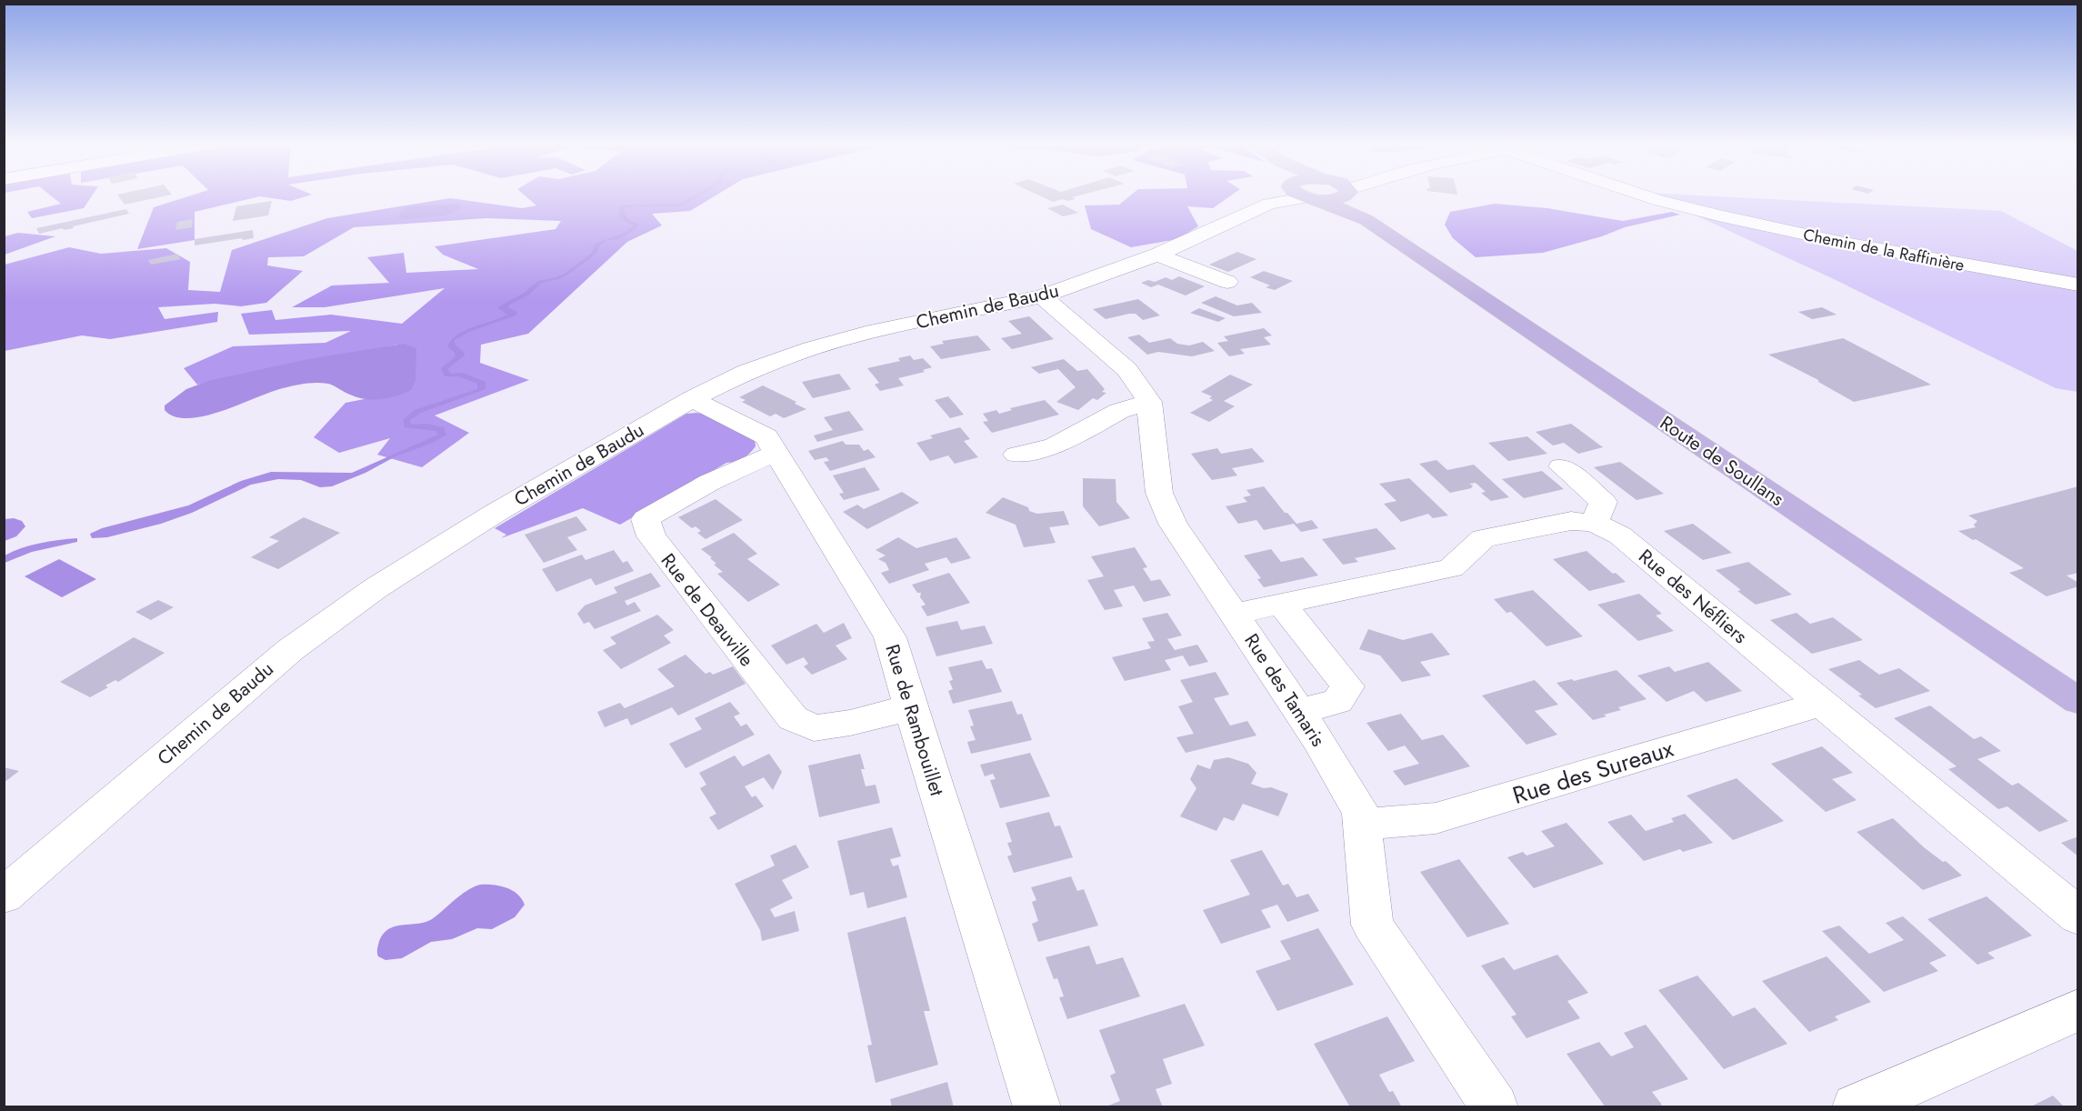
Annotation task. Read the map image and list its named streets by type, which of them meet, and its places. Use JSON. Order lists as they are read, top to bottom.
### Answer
{
  "streets": {
    "main road": ["Route de Soullans"],
    "street": [
      "Chemin de la Raffinière",
      "Chemin de Baudu",
      "Rue des Néfliers",
      "Rue de Deauville",
      "Rue des Tamaris",
      "Rue de Rambouillet",
      "Rue des Sureaux"
    ]
  },
  "crossings": [
    ["Chemin de Baudu", "Route de Soullans"],
    ["Chemin de Baudu", "Rue des Tamaris"],
    ["Chemin de Baudu", "Rue de Rambouillet"],
    ["Rue des Néfliers", "Rue des Tamaris"],
    ["Rue des Néfliers", "Rue des Sureaux"],
    ["Rue de Deauville", "Rue de Rambouillet"],
    ["Rue des Tamaris", "Rue des Sureaux"]
  ]
}
